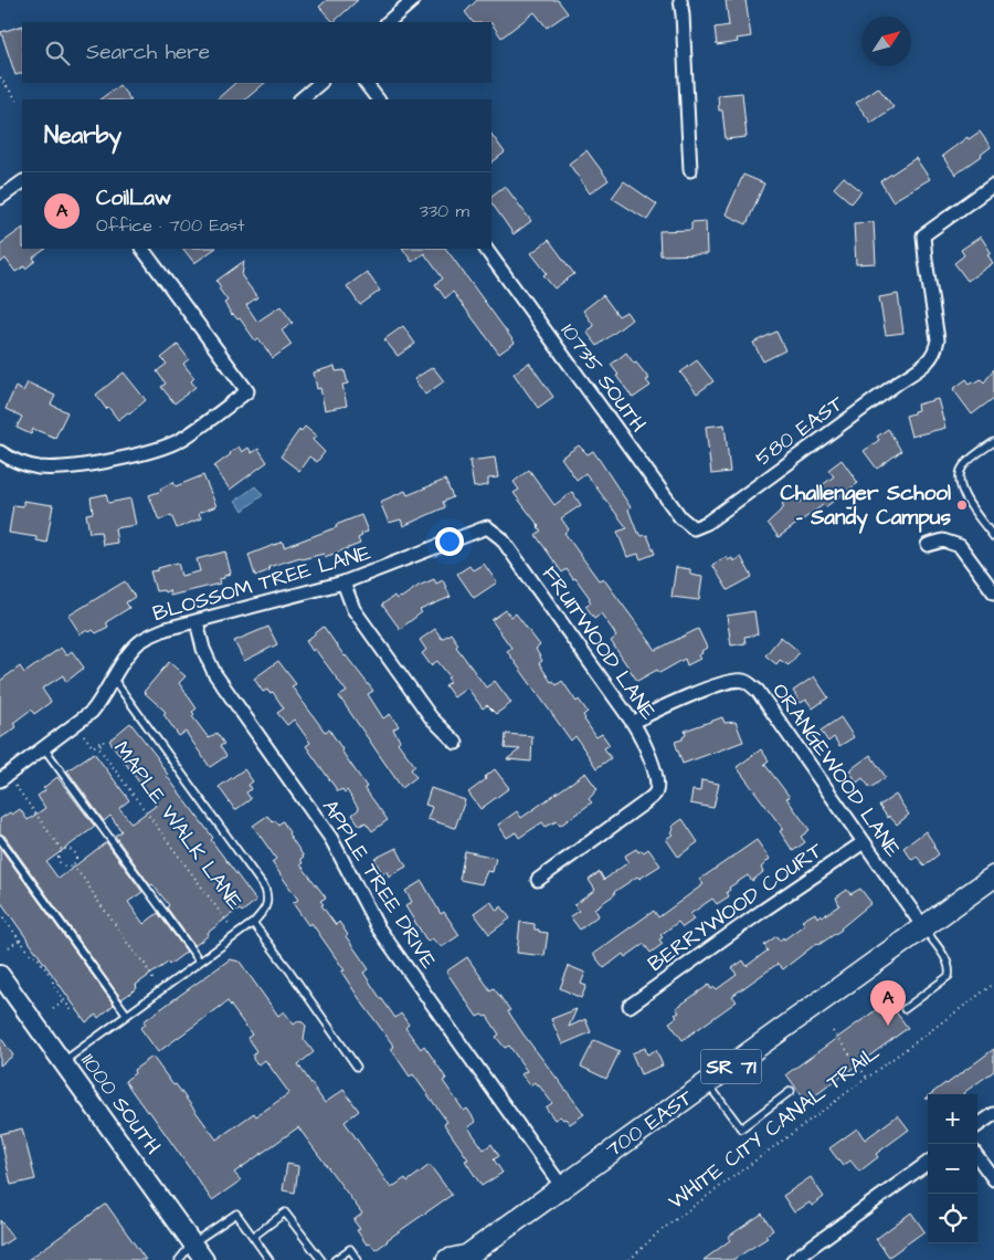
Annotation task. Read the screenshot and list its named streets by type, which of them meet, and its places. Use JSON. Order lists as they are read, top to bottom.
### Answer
{
  "streets": {
    "main road": ["SR 71", "700 EAST"],
    "street": [
      "10735 SOUTH",
      "580 EAST",
      "BLOSSOM TREE LANE",
      "FRUITWOOD LANE",
      "ORANGEWOOD LANE",
      "APPLE TREE DRIVE",
      "BERRYWOOD COURT",
      "11000 SOUTH"
    ],
    "path": ["MAPLE WALK LANE", "WHITE CITY CANAL TRAIL"]
  },
  "crossings": [
    ["10735 SOUTH", "580 EAST"],
    ["BLOSSOM TREE LANE", "FRUITWOOD LANE"],
    ["BLOSSOM TREE LANE", "APPLE TREE DRIVE"],
    ["FRUITWOOD LANE", "ORANGEWOOD LANE"],
    ["ORANGEWOOD LANE", "BERRYWOOD COURT"],
    ["ORANGEWOOD LANE", "700 EAST"],
    ["APPLE TREE DRIVE", "700 EAST"]
  ],
  "places": ["Challenger School - Sandy Campus"],
  "north": "top right",
  "page": {
    "search": "Search here",
    "heading": "Nearby",
    "list": [
      {
        "mark": "A",
        "name": "CoilLaw",
        "note": "Office · 700 East",
        "value": "330 m"
      }
    ],
    "pins": "A",
    "map_buttons": ["+", "−"]
  }
}
